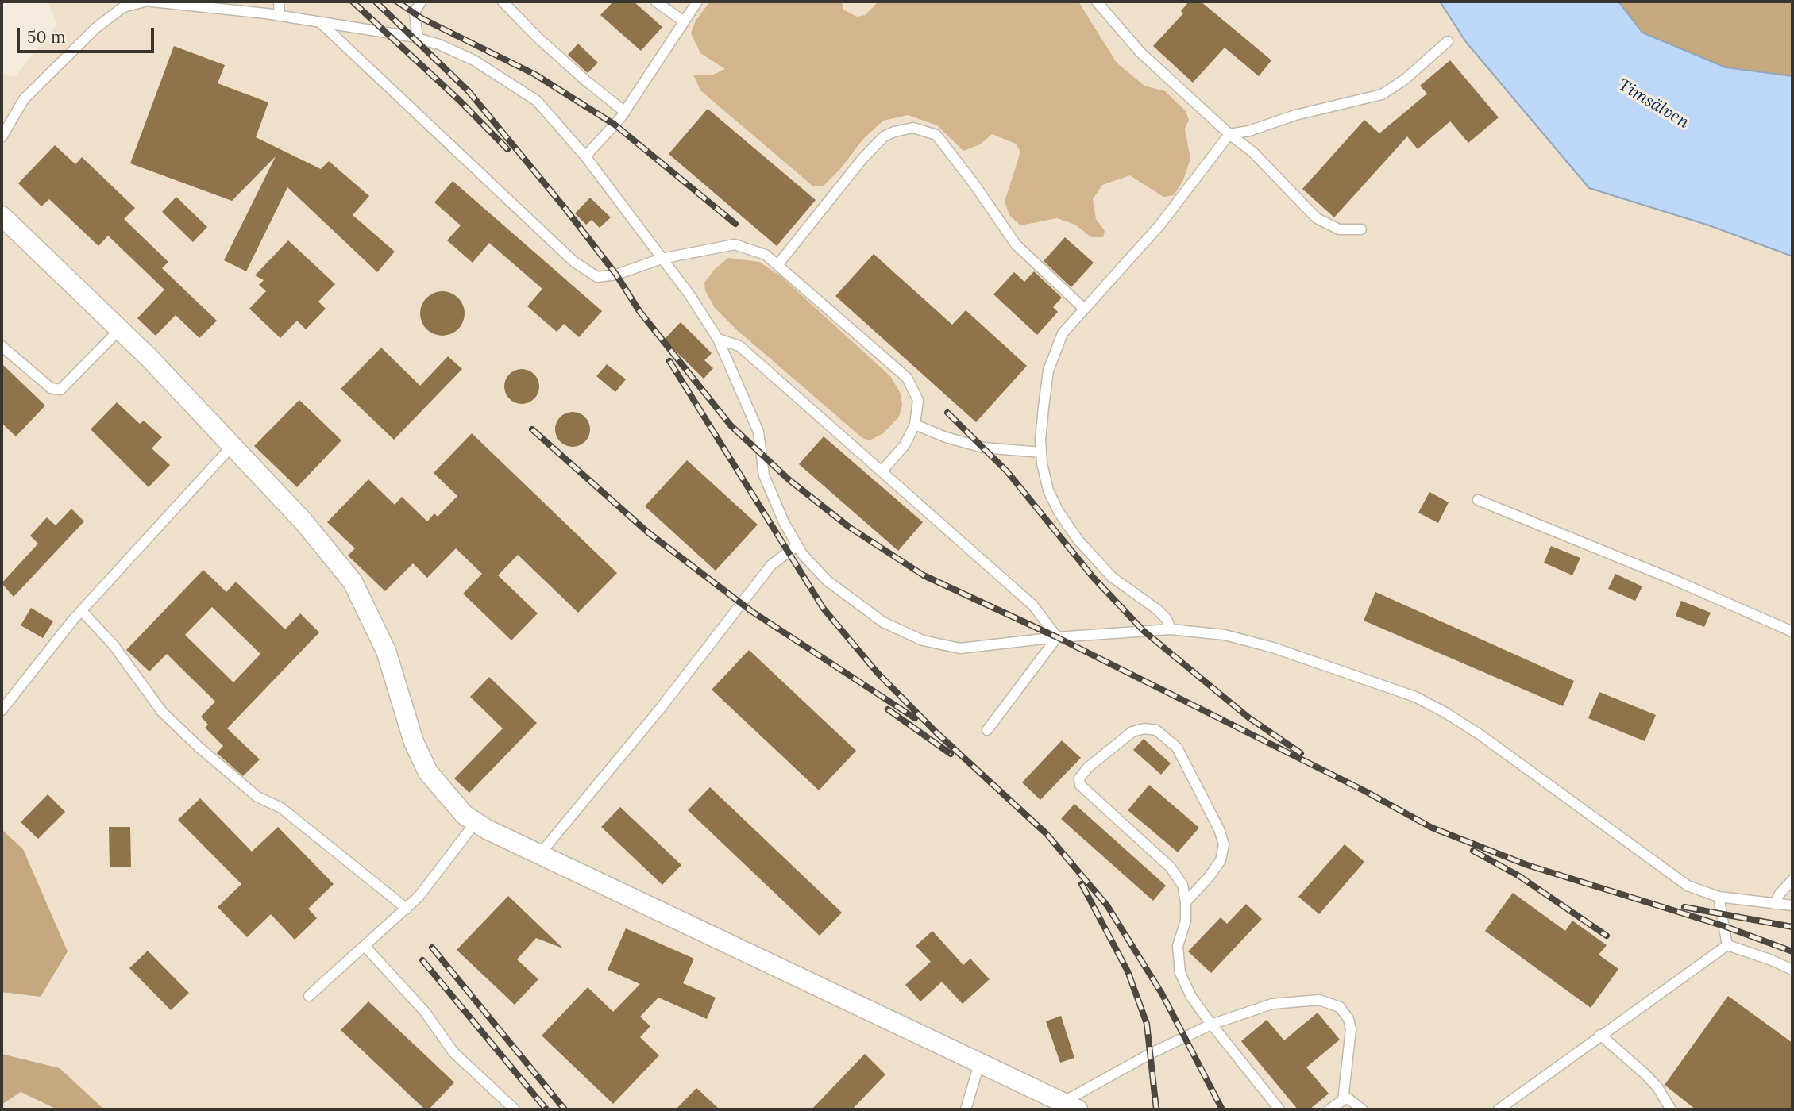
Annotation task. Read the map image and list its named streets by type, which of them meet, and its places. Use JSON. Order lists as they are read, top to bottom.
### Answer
{
  "water": ["Timsälven"],
  "scale_bar": "50 m"
}
